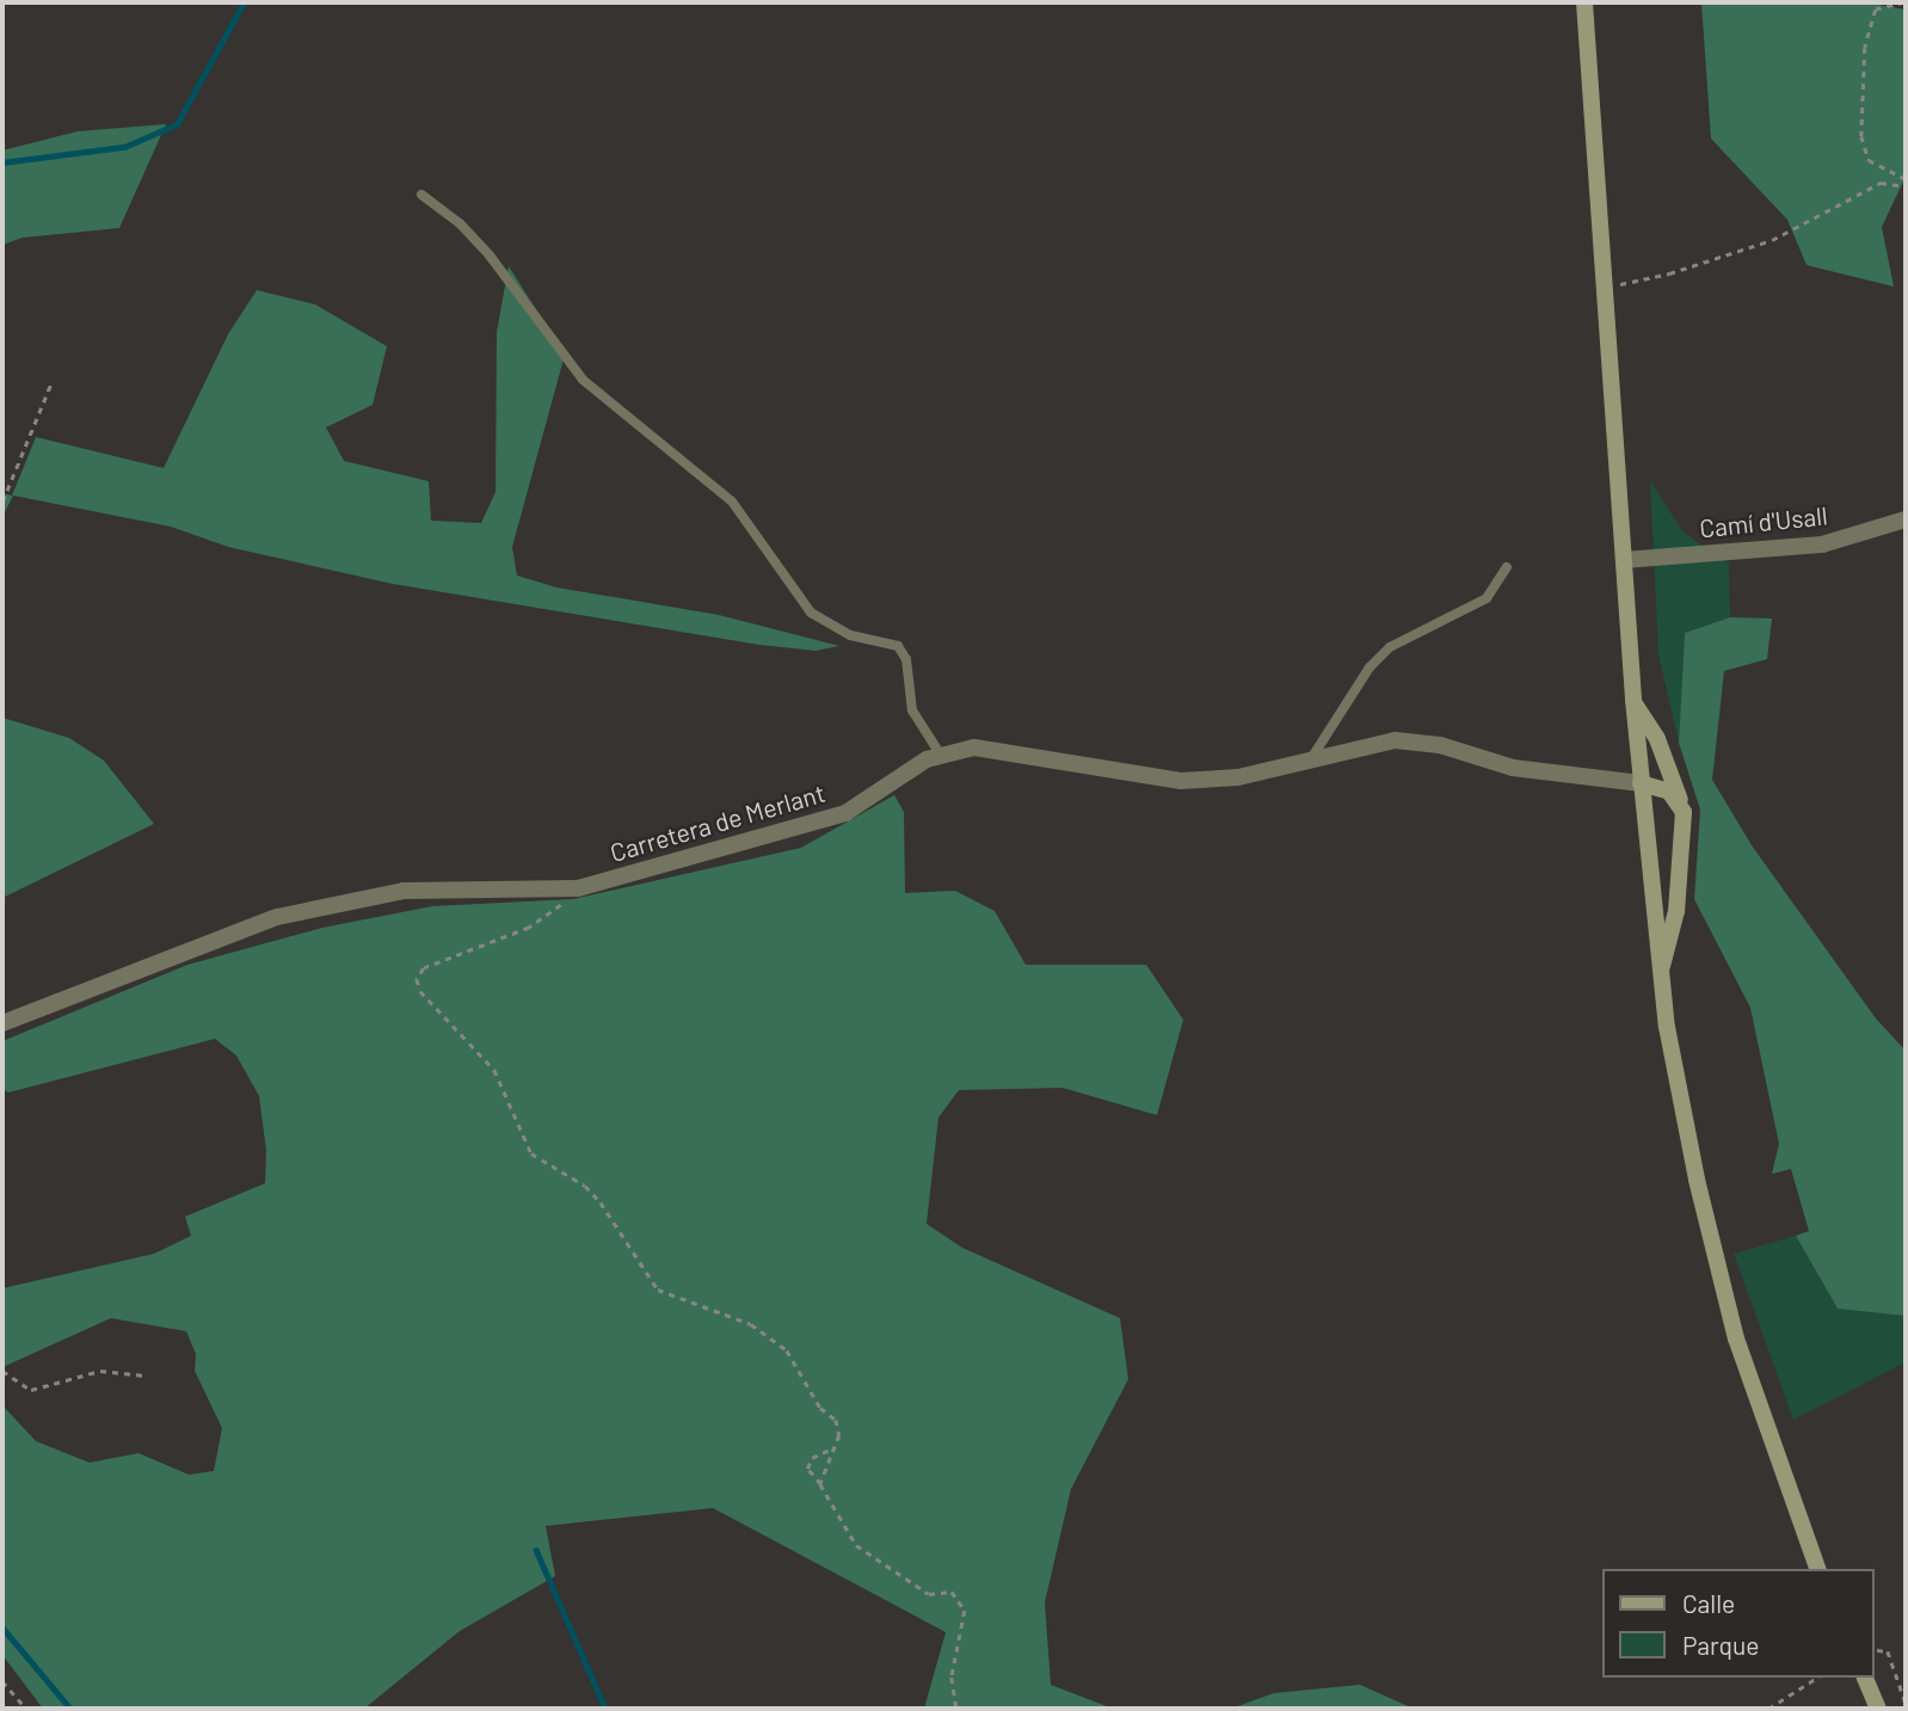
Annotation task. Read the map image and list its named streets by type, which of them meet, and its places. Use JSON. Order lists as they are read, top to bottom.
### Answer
{
  "streets": {
    "street": ["Camí d'Usall", "Carretera de Merlant"]
  },
  "legend": ["Calle", "Parque"]
}
